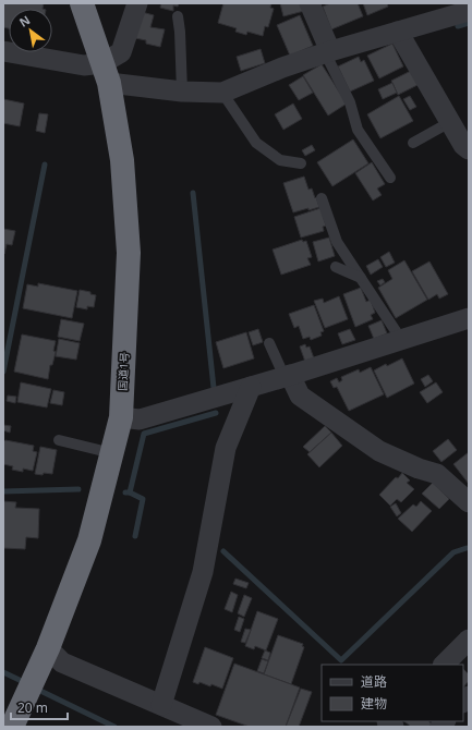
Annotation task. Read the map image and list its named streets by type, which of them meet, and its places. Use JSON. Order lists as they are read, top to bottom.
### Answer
{
  "streets": {
    "highway": ["国道1号"]
  },
  "legend": ["道路", "建物"],
  "scale_bar": "20 m",
  "north": "top left"
}
